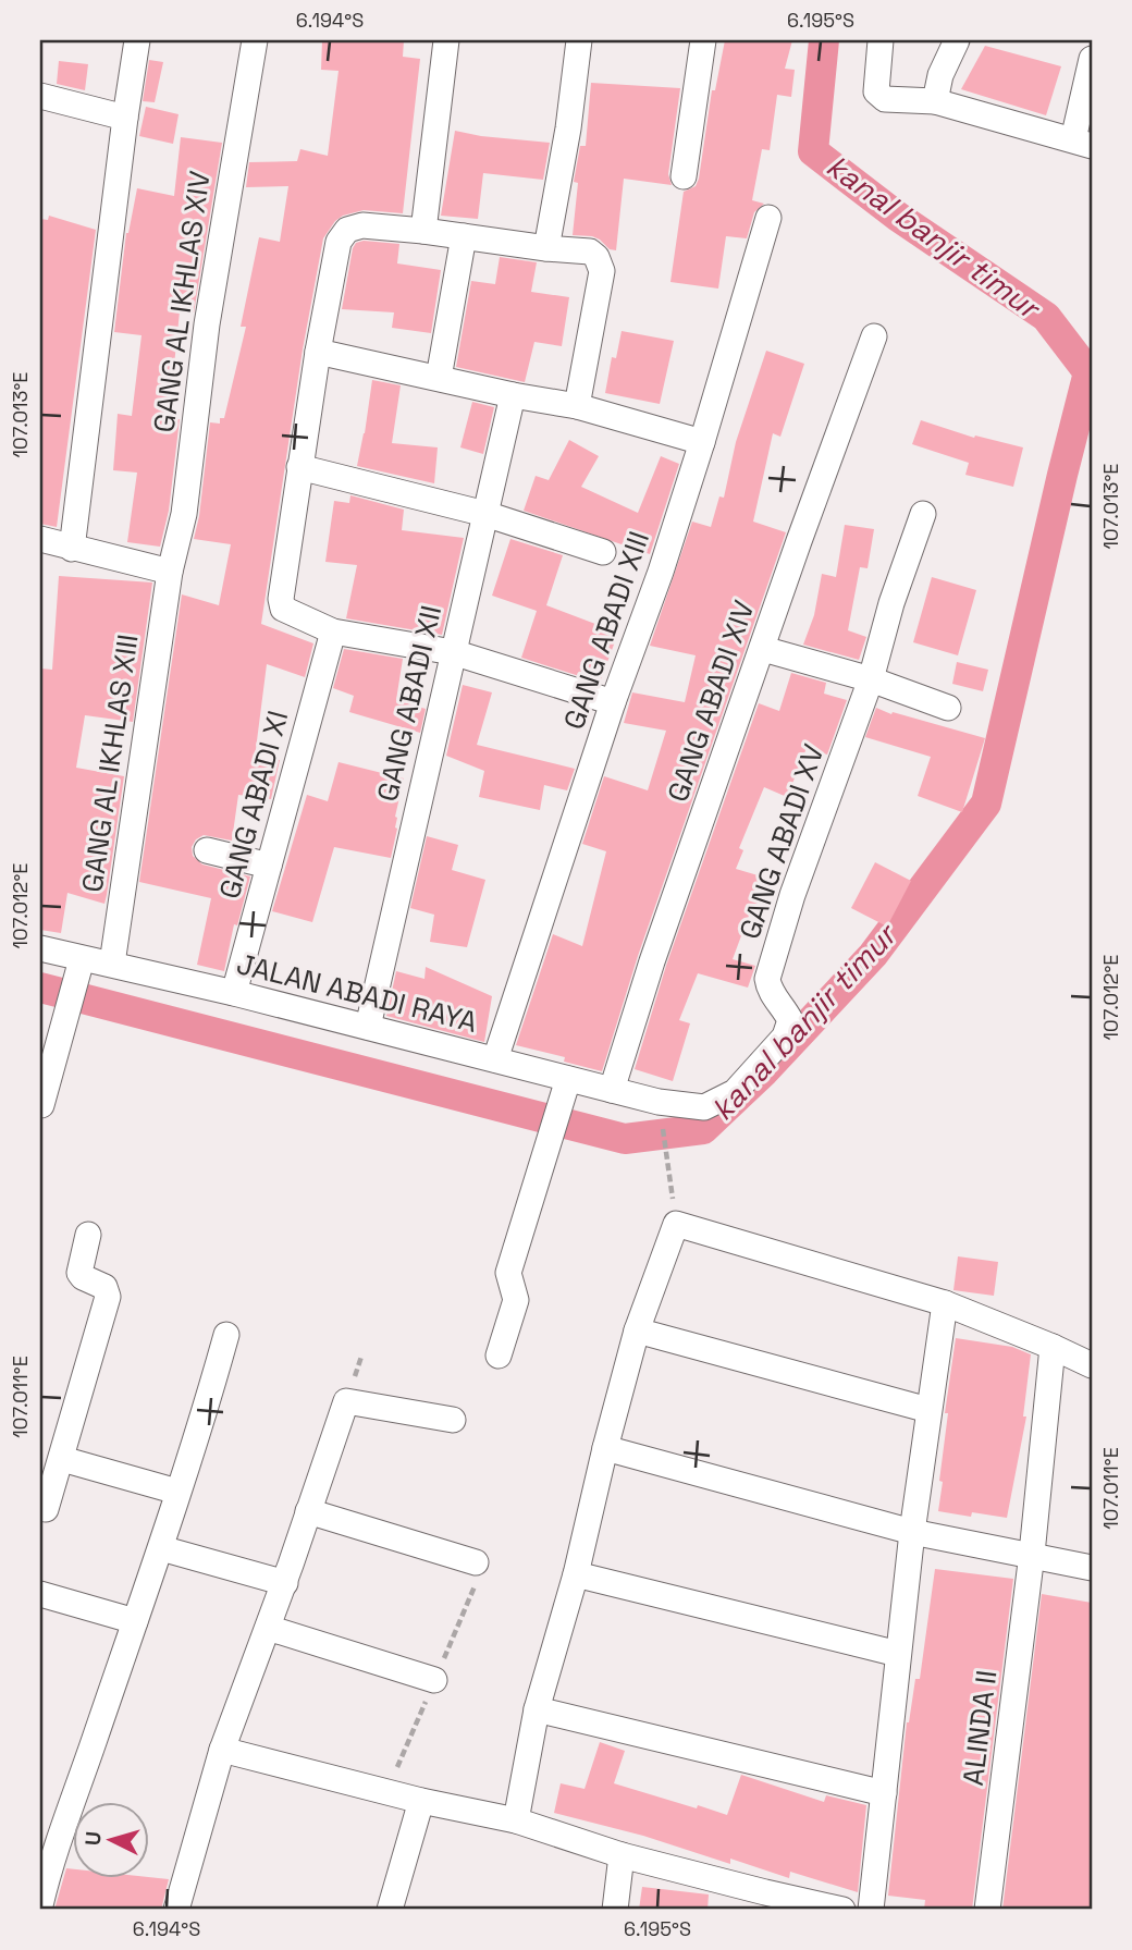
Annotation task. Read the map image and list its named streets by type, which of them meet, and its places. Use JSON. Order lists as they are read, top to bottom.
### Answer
{
  "streets": {
    "street": [
      "GANG AL IKHLAS XIV",
      "GANG ABADI XIII",
      "GANG ABADI XIV",
      "GANG ABADI XII",
      "GANG AL IKHLAS XIII",
      "GANG ABADI XI",
      "GANG ABADI XV",
      "JALAN ABADI RAYA",
      "ALINDA II"
    ]
  },
  "crossings": [
    ["GANG AL IKHLAS XIV", "GANG AL IKHLAS XIII"],
    ["GANG ABADI XIII", "JALAN ABADI RAYA"],
    ["GANG ABADI XIV", "JALAN ABADI RAYA"],
    ["GANG ABADI XII", "JALAN ABADI RAYA"],
    ["GANG AL IKHLAS XIII", "JALAN ABADI RAYA"],
    ["GANG ABADI XI", "JALAN ABADI RAYA"],
    ["GANG ABADI XV", "JALAN ABADI RAYA"]
  ],
  "water": ["kanal banjir timur"],
  "north": "left",
  "coordinates": [
    "6.194°S",
    "6.195°S",
    "107.013°E",
    "107.012°E",
    "107.011°E"
  ]
}
